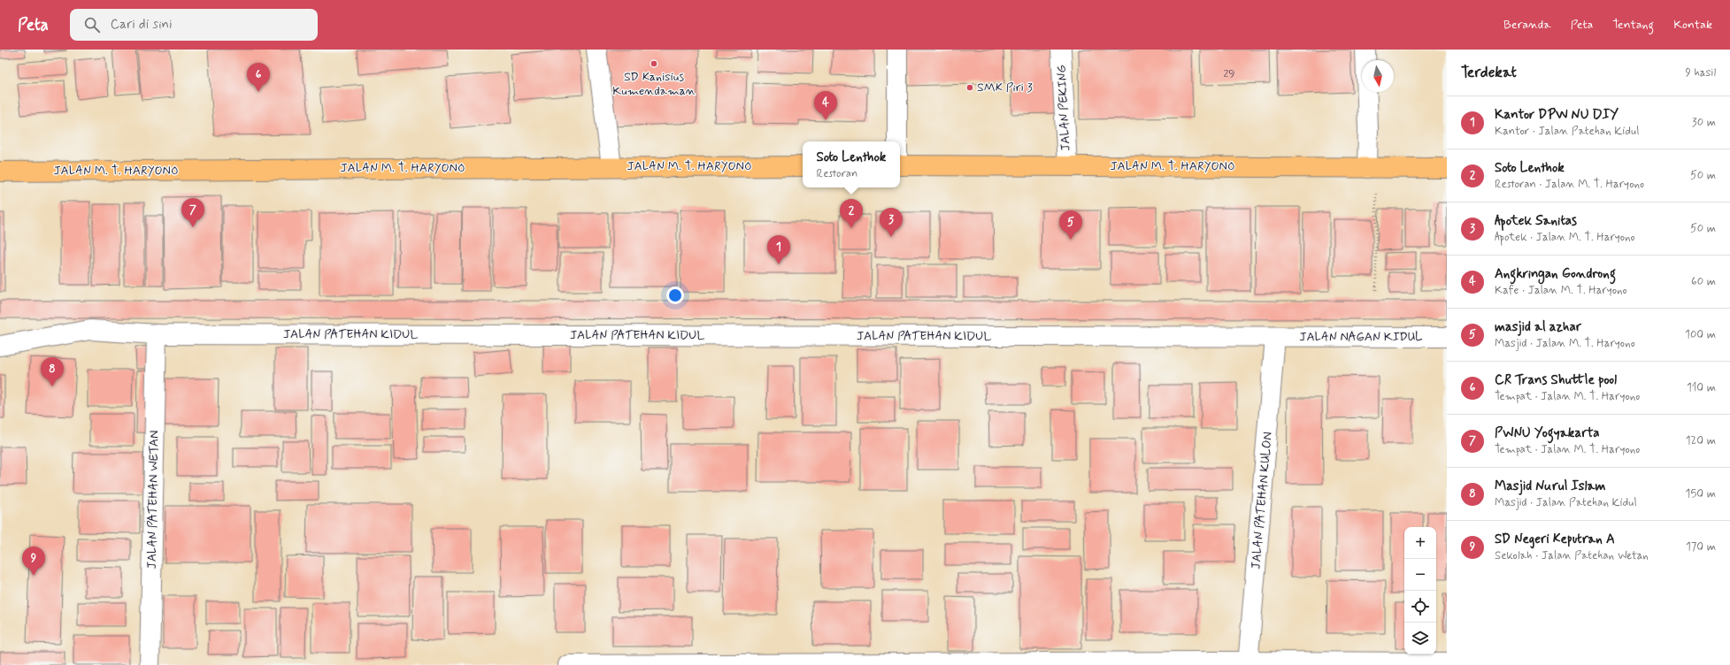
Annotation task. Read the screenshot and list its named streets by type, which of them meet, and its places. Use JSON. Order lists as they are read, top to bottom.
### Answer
{
  "streets": {
    "main road": ["JALAN M. T. HARYONO"],
    "street": [
      "JALAN PEKING",
      "JALAN PATEHAN KIDUL",
      "JALAN NAGAN KIDUL",
      "JALAN PATEHAN WETAN",
      "JALAN PATEHAN KULON"
    ]
  },
  "crossings": [
    ["JALAN PEKING", "JALAN M. T. HARYONO"],
    ["JALAN PATEHAN KIDUL", "JALAN NAGAN KIDUL"],
    ["JALAN PATEHAN KIDUL", "JALAN PATEHAN WETAN"],
    ["JALAN PATEHAN KIDUL", "JALAN PATEHAN KULON"],
    ["JALAN NAGAN KIDUL", "JALAN PATEHAN KULON"]
  ],
  "places": ["SD Kanisius Kumendaman", "SMK Piri 3"],
  "house_numbers": ["29"],
  "north": "bottom",
  "page": {
    "header": "Peta",
    "search": "Cari di sini",
    "nav": [
      "Beranda",
      "Peta",
      "Tentang",
      "Kontak"
    ],
    "heading": ["Terdekat", "9 hasil"],
    "pins": [
      "6",
      "4",
      "7",
      "2",
      "3",
      "5",
      "1",
      "8",
      "9"
    ],
    "list": [
      {
        "mark": "1",
        "name": "Kantor DPW NU DIY",
        "note": "Kantor · Jalan Patehan Kidul",
        "value": "30 m"
      },
      {
        "mark": "2",
        "name": "Soto Lenthok",
        "note": "Restoran · Jalan M. T. Haryono",
        "value": "50 m"
      },
      {
        "mark": "3",
        "name": "Apotek Sanitas",
        "note": "Apotek · Jalan M. T. Haryono",
        "value": "50 m"
      },
      {
        "mark": "4",
        "name": "Angkringan Gondrong",
        "note": "Kafe · Jalan M. T. Haryono",
        "value": "60 m"
      },
      {
        "mark": "5",
        "name": "masjid al azhar",
        "note": "Masjid · Jalan M. T. Haryono",
        "value": "100 m"
      },
      {
        "mark": "6",
        "name": "CR Trans Shuttle pool",
        "note": "Tempat · Jalan M. T. Haryono",
        "value": "110 m"
      },
      {
        "mark": "7",
        "name": "PWNU Yogyakarta",
        "note": "Tempat · Jalan M. T. Haryono",
        "value": "120 m"
      },
      {
        "mark": "8",
        "name": "Masjid Nurul Islam",
        "note": "Masjid · Jalan Patehan Kidul",
        "value": "150 m"
      },
      {
        "mark": "9",
        "name": "SD Negeri Keputran A",
        "note": "Sekolah · Jalan Patehan Wetan",
        "value": "170 m"
      }
    ],
    "popup": ["Soto Lenthok", "Restoran"],
    "map_buttons": ["+", "−"]
  }
}
